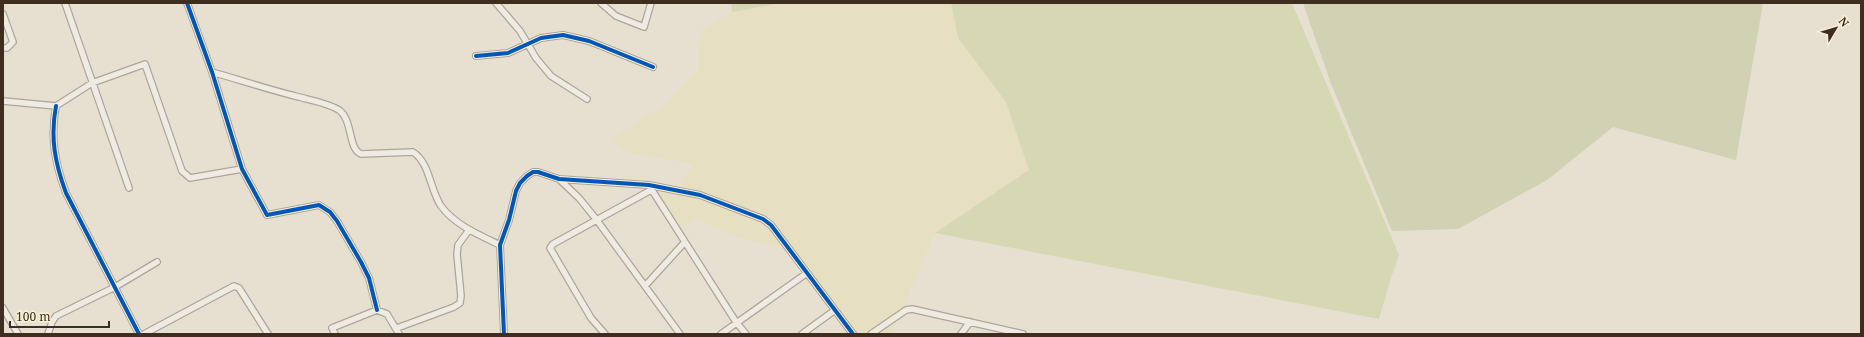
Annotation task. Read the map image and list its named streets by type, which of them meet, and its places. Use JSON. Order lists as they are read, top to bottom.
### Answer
{
  "scale_bar": "100 m",
  "north": "top right"
}
